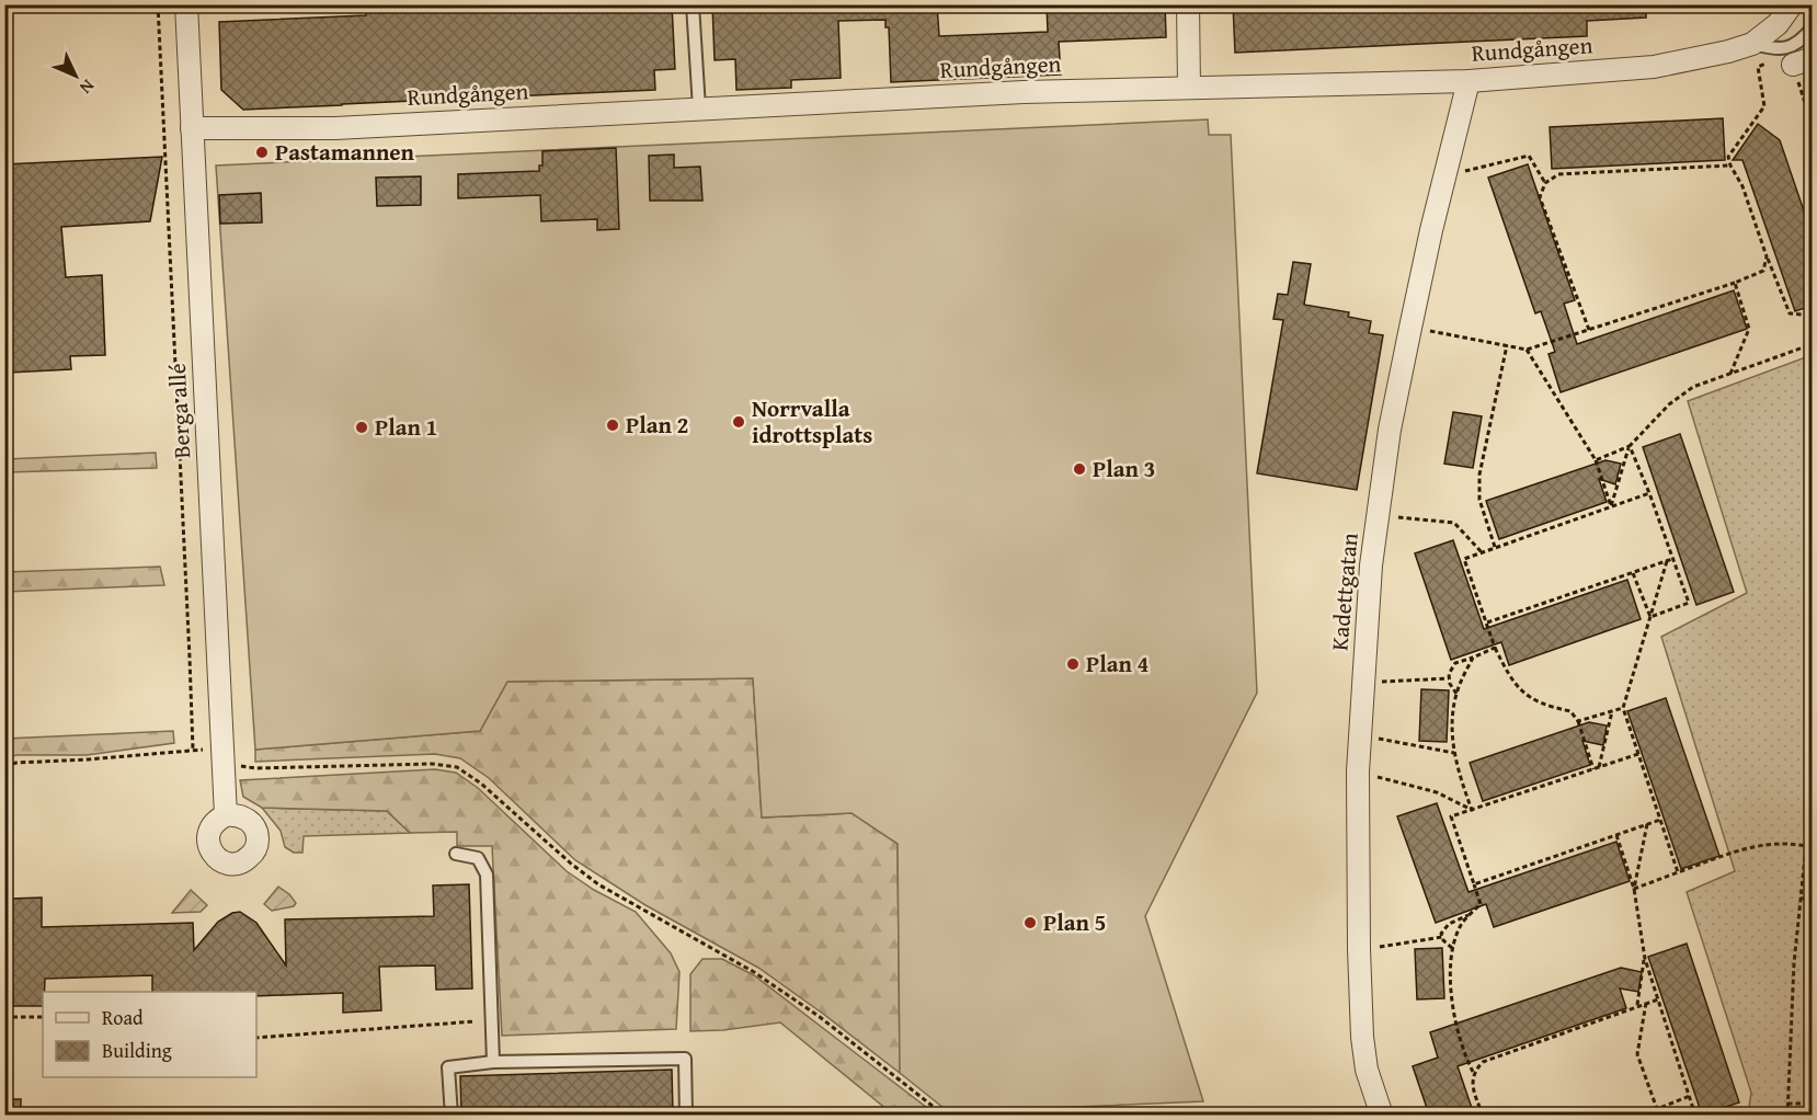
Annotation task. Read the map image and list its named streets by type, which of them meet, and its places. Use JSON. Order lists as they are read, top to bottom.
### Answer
{
  "streets": {
    "street": ["Rundgången", "Berga allé", "Kadettgatan"]
  },
  "crossings": [
    ["Rundgången", "Berga allé"],
    ["Rundgången", "Kadettgatan"]
  ],
  "places": [
    "Pastamannen",
    "Norrvalla idrottsplats",
    "Plan 2",
    "Plan 1",
    "Plan 3",
    "Plan 4",
    "Plan 5"
  ],
  "legend": ["Road", "Building"],
  "north": "bottom right"
}
